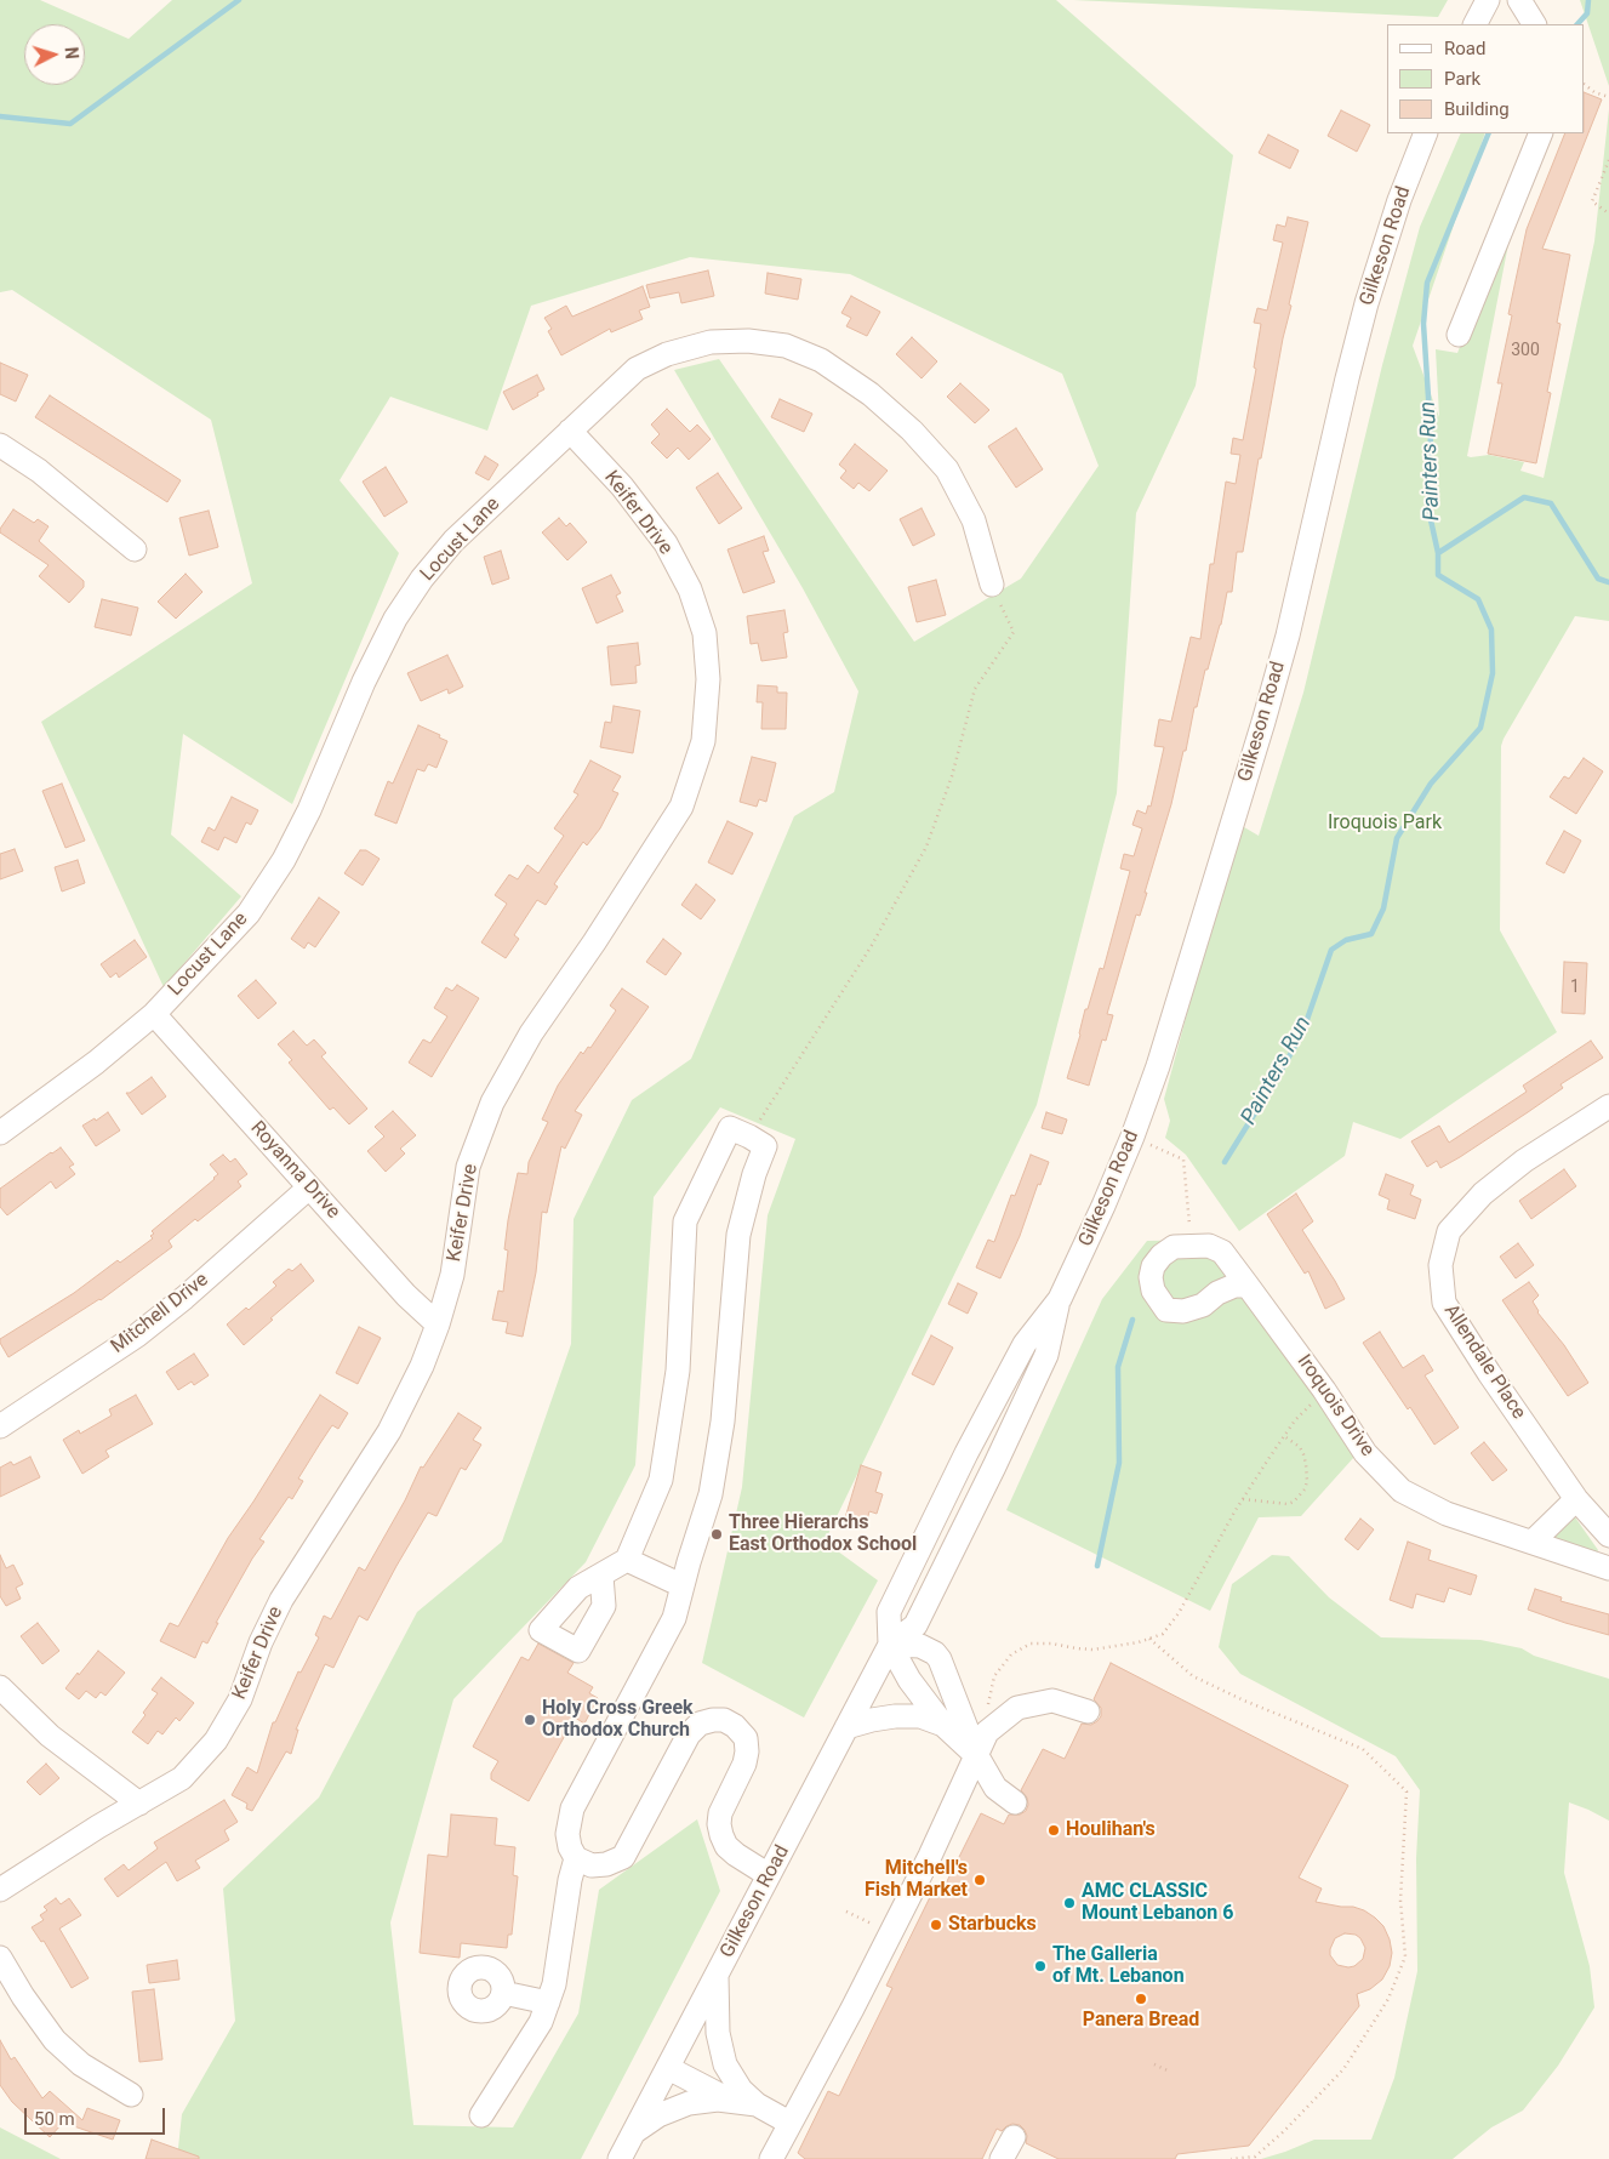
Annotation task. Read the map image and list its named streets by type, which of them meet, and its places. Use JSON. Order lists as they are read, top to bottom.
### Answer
{
  "streets": {
    "street": [
      "Gilkeson Road",
      "Keifer Drive",
      "Locust Lane",
      "Royanna Drive",
      "Mitchell Drive",
      "Allendale Place",
      "Iroquois Drive"
    ]
  },
  "crossings": [
    ["Keifer Drive", "Locust Lane"],
    ["Keifer Drive", "Royanna Drive"],
    ["Locust Lane", "Royanna Drive"],
    ["Royanna Drive", "Mitchell Drive"]
  ],
  "water": ["Painters Run"],
  "parks": ["Iroquois Park"],
  "places": [
    "Three Hierarchs East Orthodox School",
    "Holy Cross Greek Orthodox Church",
    "Houlihan's",
    "Mitchell's Fish Market",
    "AMC CLASSIC Mount Lebanon 6",
    "Starbucks",
    "The Galleria of Mt. Lebanon",
    "Panera Bread"
  ],
  "house_numbers": ["300", "1"],
  "legend": ["Road", "Park", "Building"],
  "scale_bar": "50 m",
  "north": "right"
}
